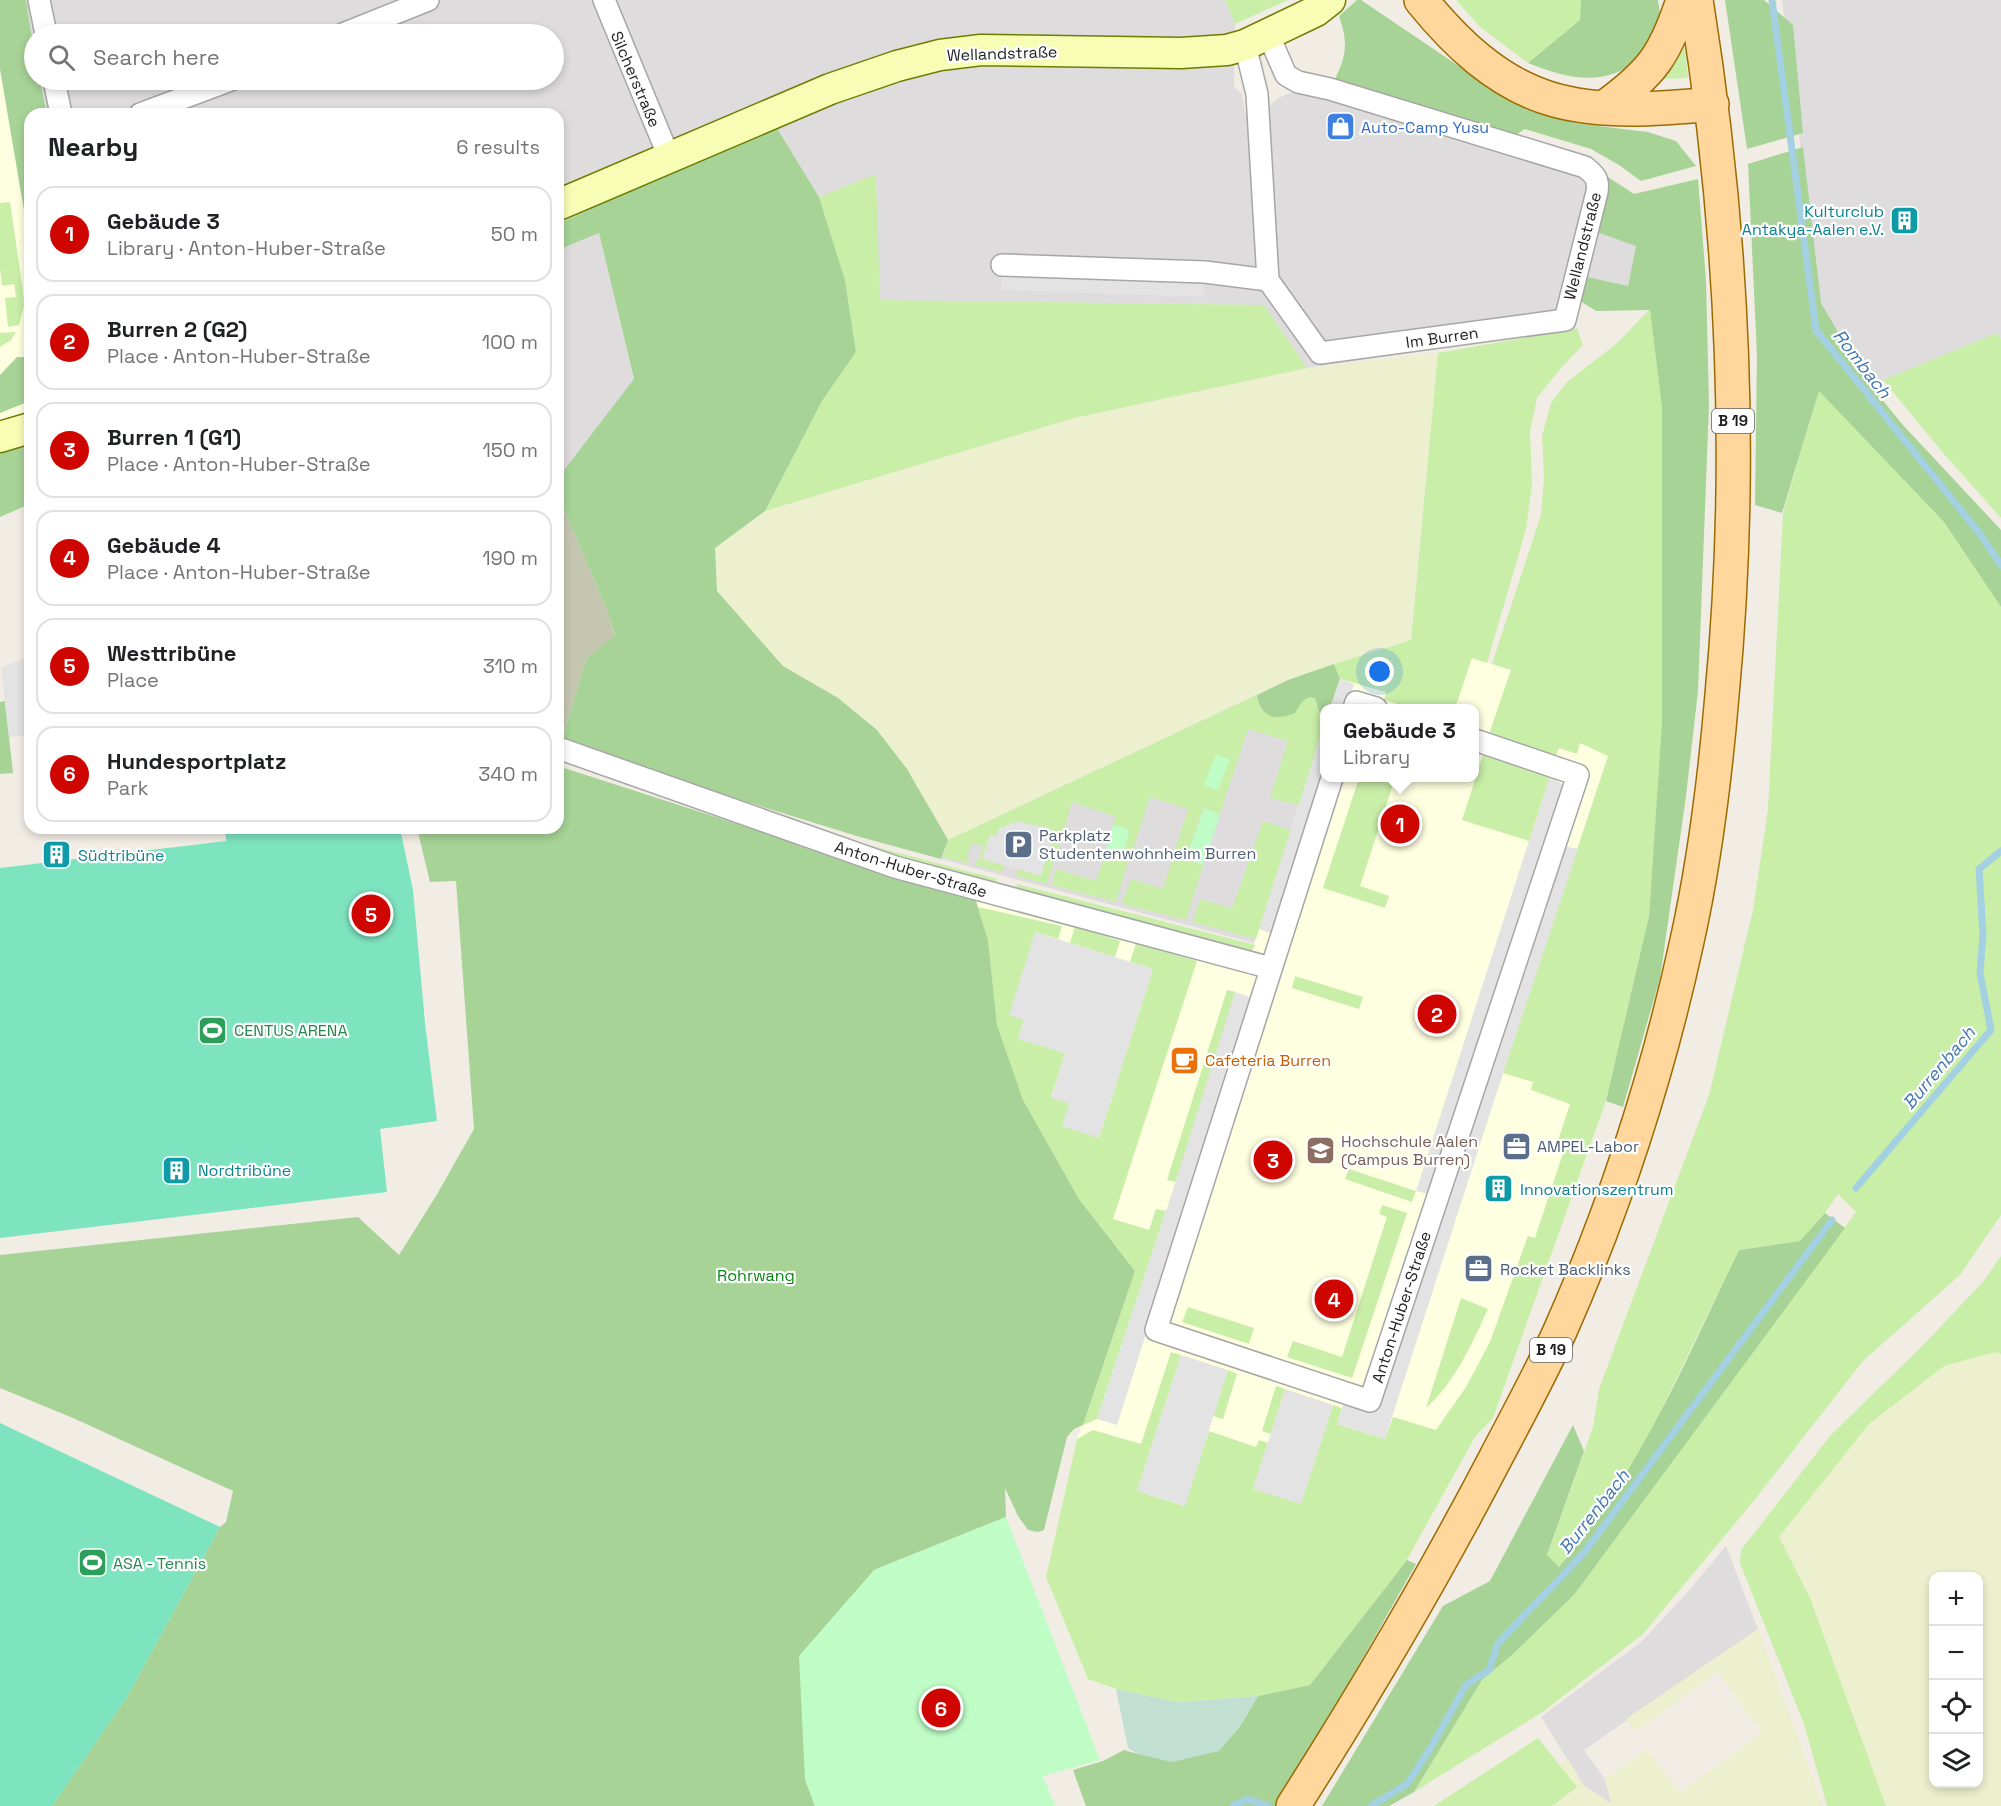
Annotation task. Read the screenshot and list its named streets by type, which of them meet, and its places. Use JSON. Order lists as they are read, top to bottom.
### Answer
{
  "streets": {
    "main road": ["Wellandstraße", "B 19"],
    "street": ["Silcherstraße", "Im Burren", "Anton-Huber-Straße"]
  },
  "crossings": [
    ["Wellandstraße", "Silcherstraße"],
    ["Wellandstraße", "Im Burren"]
  ],
  "water": ["Rombach", "Burrenbach"],
  "parks": ["Rohrwang"],
  "places": {
    "shop": ["Auto-Camp Yusu"],
    "building": [
      "Kulturclub Antakya-Aalen e.V.",
      "Südtribüne",
      "Nordtribüne",
      "Innovationszentrum"
    ],
    "parking": ["Parkplatz Studentenwohnheim Burren"],
    "sports": ["CENTUS ARENA", "ASA - Tennis"],
    "cafe": ["Cafeteria Burren"],
    "office": ["AMPEL-Labor", "Rocket Backlinks"],
    "school or university": ["Hochschule Aalen (Campus Burren)"]
  },
  "page": {
    "search": "Search here",
    "heading": ["Nearby", "6 results"],
    "list": [
      {
        "mark": "1",
        "name": "Gebäude 3",
        "note": "Library · Anton-Huber-Straße",
        "value": "50 m"
      },
      {
        "mark": "2",
        "name": "Burren 2 (G2)",
        "note": "Place · Anton-Huber-Straße",
        "value": "100 m"
      },
      {
        "mark": "3",
        "name": "Burren 1 (G1)",
        "note": "Place · Anton-Huber-Straße",
        "value": "150 m"
      },
      {
        "mark": "4",
        "name": "Gebäude 4",
        "note": "Place · Anton-Huber-Straße",
        "value": "190 m"
      },
      {
        "mark": "5",
        "name": "Westtribüne",
        "note": "Place",
        "value": "310 m"
      },
      {
        "mark": "6",
        "name": "Hundesportplatz",
        "note": "Park",
        "value": "340 m"
      }
    ],
    "popup": ["Gebäude 3", "Library"],
    "pins": [
      "1",
      "5",
      "2",
      "3",
      "4",
      "6"
    ],
    "map_buttons": ["+", "−"]
  }
}
